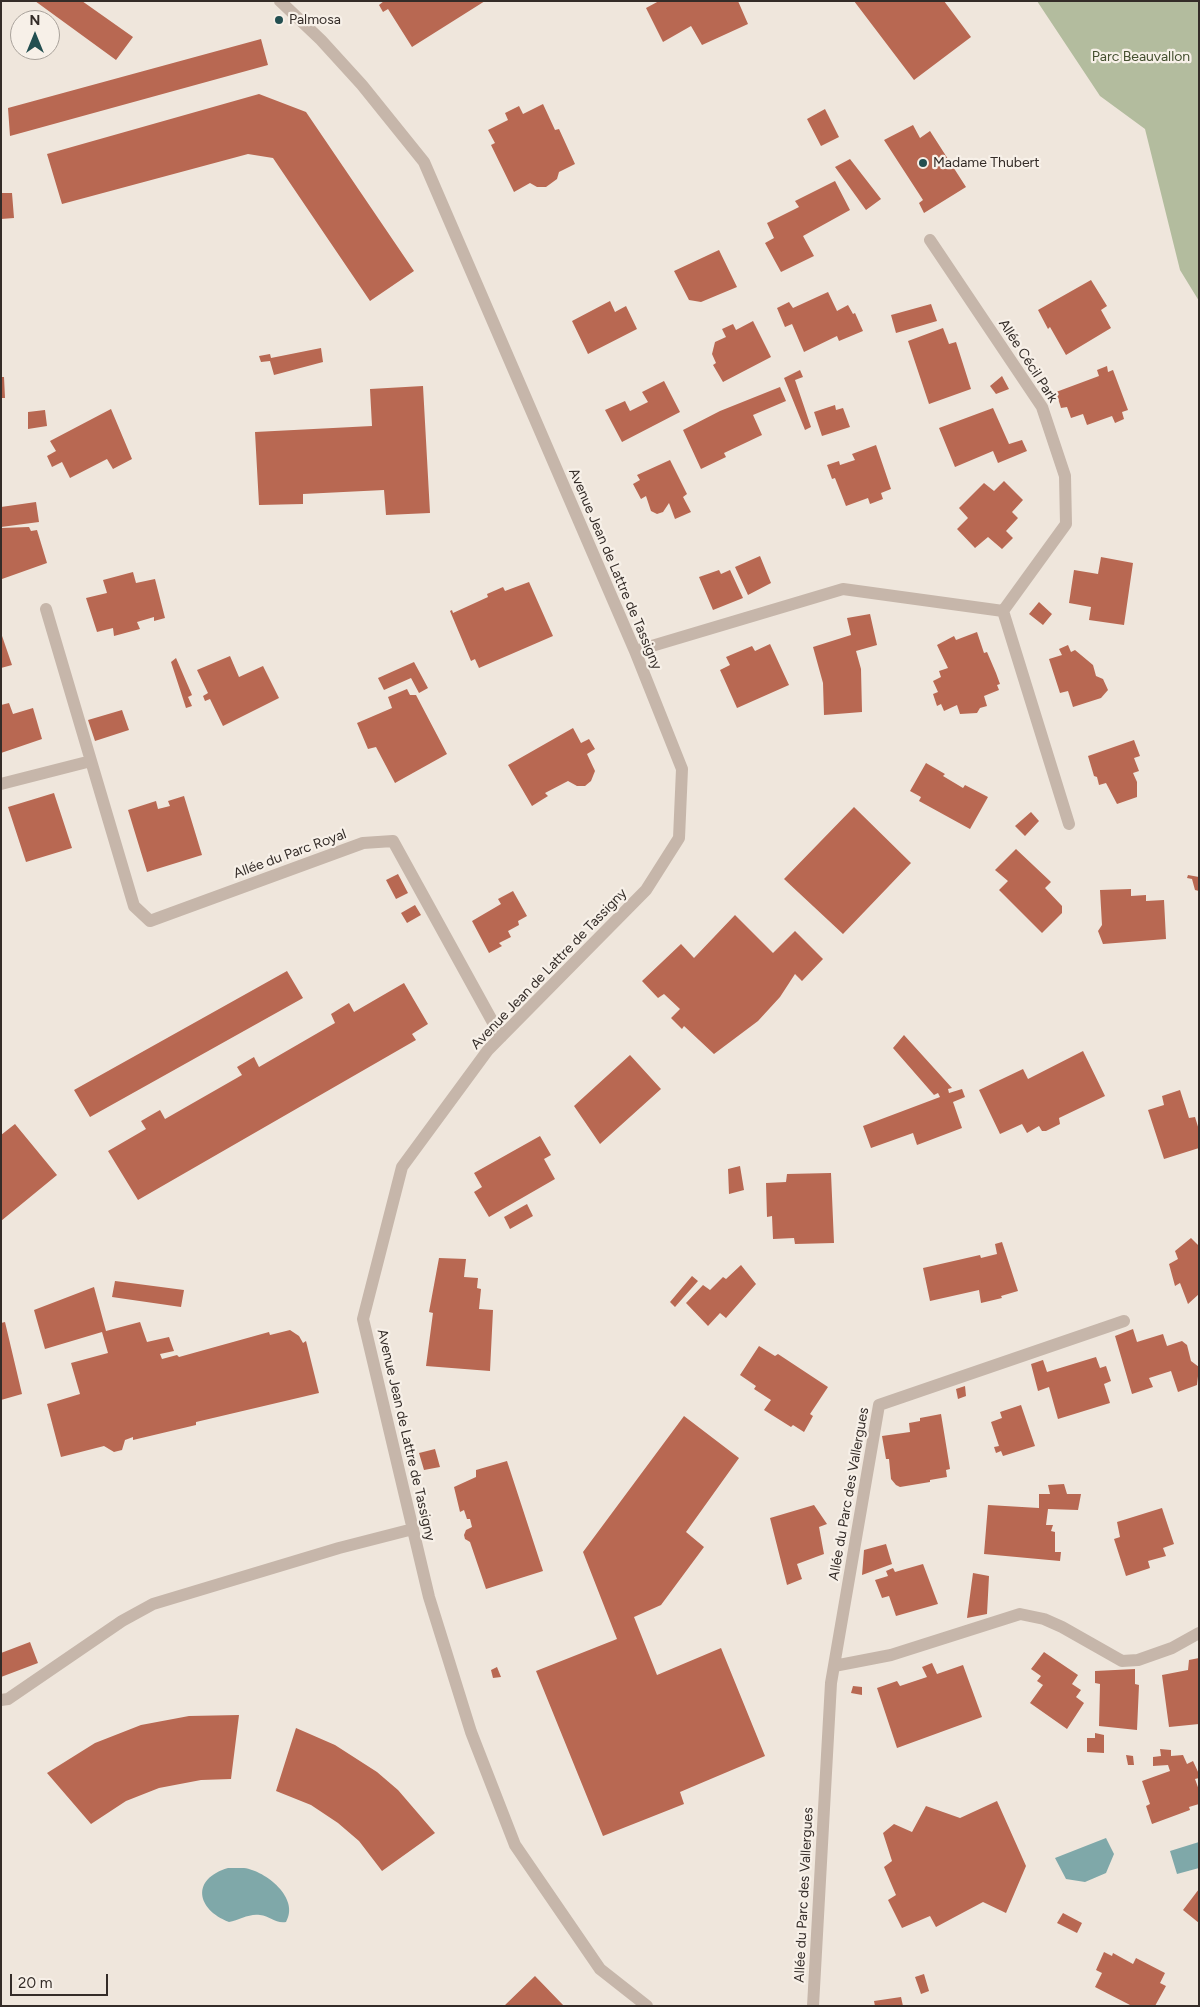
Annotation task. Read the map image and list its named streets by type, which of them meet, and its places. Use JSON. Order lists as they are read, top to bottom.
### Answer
{
  "streets": {
    "street": [
      "Allée Cécil Park",
      "Avenue Jean de Lattre de Tassigny",
      "Allée du Parc Royal",
      "Allée du Parc des Vallergues"
    ]
  },
  "crossings": [
    ["Avenue Jean de Lattre de Tassigny", "Allée du Parc Royal"]
  ],
  "parks": ["Parc Beauvallon"],
  "places": ["Palmosa", "Madame Thubert"],
  "scale_bar": "20 m",
  "north": "top"
}
